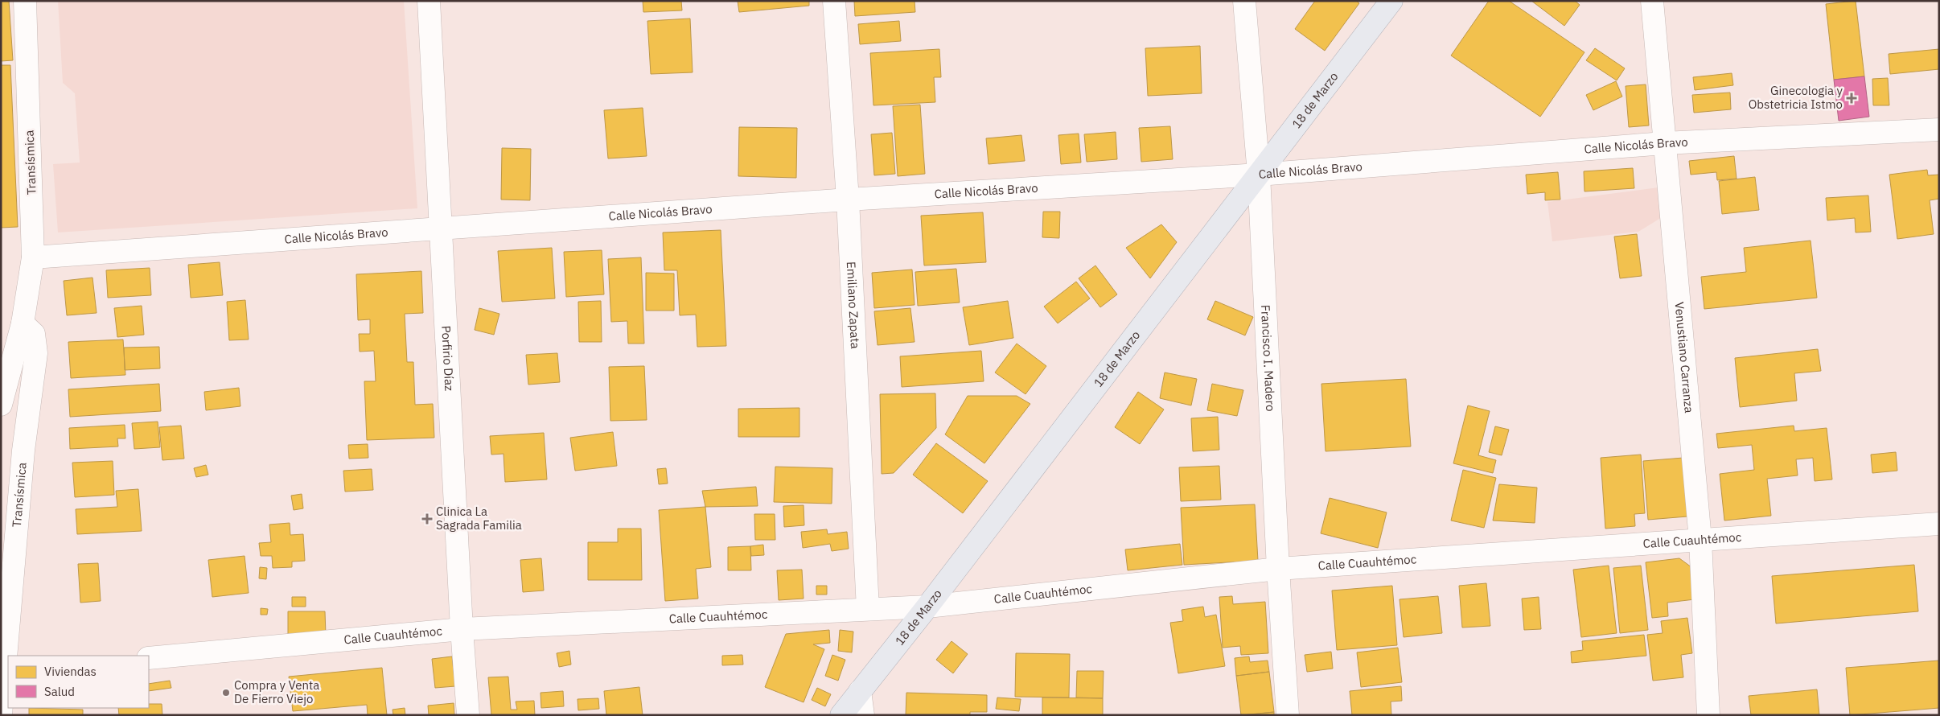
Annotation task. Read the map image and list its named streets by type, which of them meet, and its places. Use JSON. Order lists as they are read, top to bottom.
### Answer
{
  "streets": {
    "main road": ["18 de Marzo"],
    "street": [
      "Calle Nicolás Bravo",
      "Transísmica",
      "Emiliano Zapata",
      "Porfirio Díaz",
      "Francisco I. Madero",
      "Venustiano Carranza",
      "Calle Cuauhtémoc"
    ]
  },
  "crossings": [
    ["18 de Marzo", "Calle Nicolás Bravo"],
    ["18 de Marzo", "Francisco I. Madero"],
    ["18 de Marzo", "Calle Cuauhtémoc"],
    ["Calle Nicolás Bravo", "Transísmica"],
    ["Calle Nicolás Bravo", "Emiliano Zapata"],
    ["Calle Nicolás Bravo", "Porfirio Díaz"],
    ["Calle Nicolás Bravo", "Francisco I. Madero"],
    ["Calle Nicolás Bravo", "Venustiano Carranza"],
    ["Emiliano Zapata", "Calle Cuauhtémoc"],
    ["Porfirio Díaz", "Calle Cuauhtémoc"],
    ["Francisco I. Madero", "Calle Cuauhtémoc"],
    ["Venustiano Carranza", "Calle Cuauhtémoc"]
  ],
  "places": {
    "health": ["Ginecologia y Obstetricia Istmo", "Clinica La Sagrada Familia"],
    "other": ["Compra y Venta De Fierro Viejo"]
  },
  "legend": ["Viviendas", "Salud"]
}
